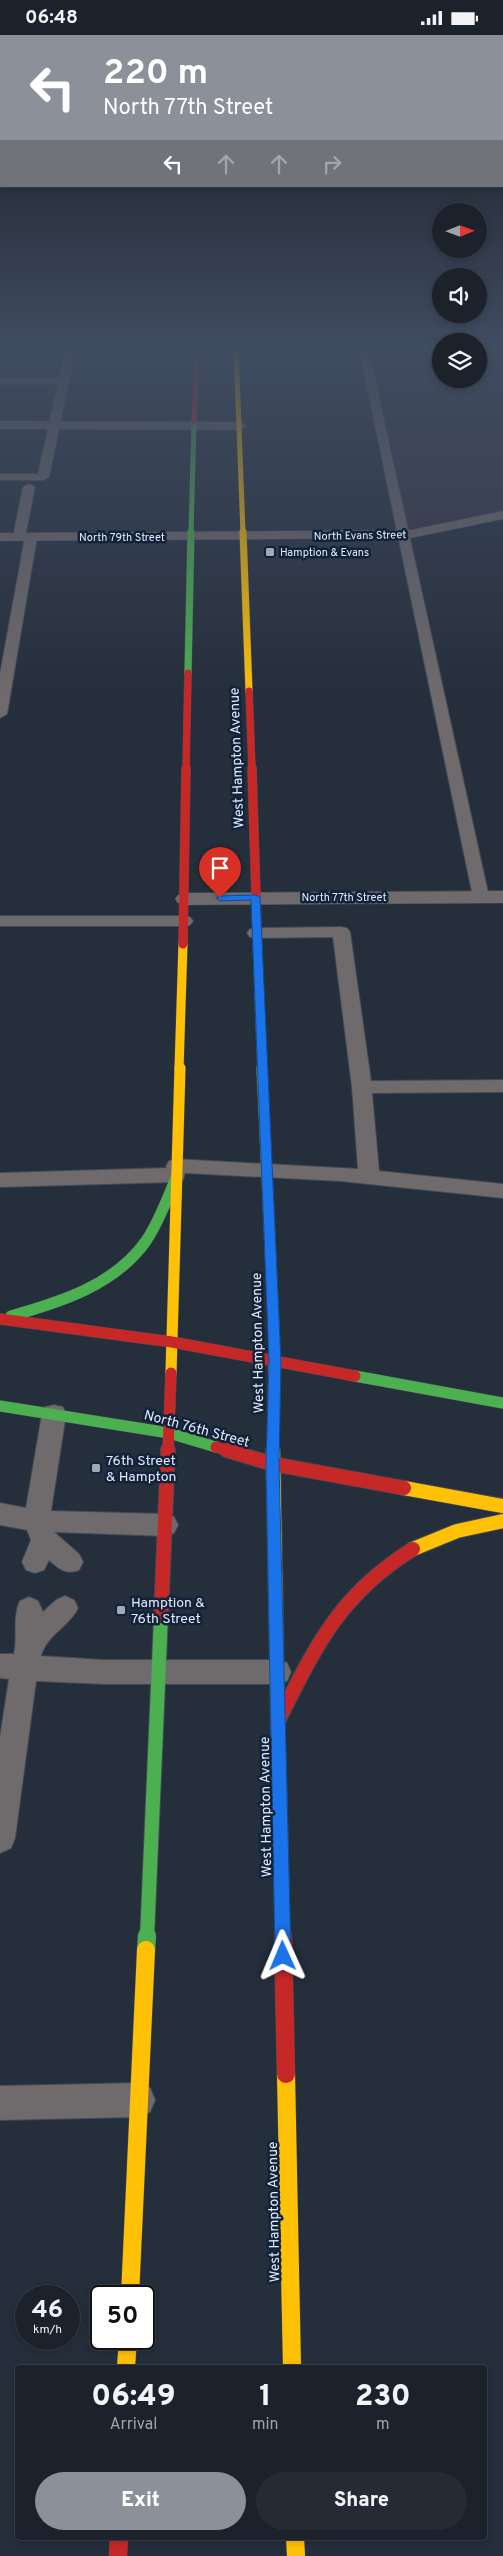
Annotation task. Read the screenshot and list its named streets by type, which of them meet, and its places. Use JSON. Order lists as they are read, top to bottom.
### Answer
{
  "streets": {
    "main road": ["West Hampton Avenue", "North 76th Street"],
    "street": ["North Evans Street", "North 79th Street", "North 77th Street"]
  },
  "crossings": [
    ["North Evans Street", "North 79th Street"],
    ["North Evans Street", "West Hampton Avenue"],
    ["North 79th Street", "West Hampton Avenue"],
    ["West Hampton Avenue", "North 77th Street"],
    ["West Hampton Avenue", "North 76th Street"]
  ],
  "places": {
    "transit": ["Hamption & Evans", "76th Street & Hampton", "Hamption & 76th Street"]
  },
  "north": "right",
  "page": {
    "status": "06:48",
    "turn": ["220 m", "North 77th Street"],
    "speed": "46 km/h",
    "limit": "50",
    "eta": [
      "06:49",
      "Arrival",
      "1",
      "min",
      "230",
      "m"
    ],
    "buttons": ["Exit", "Share"]
  }
}
